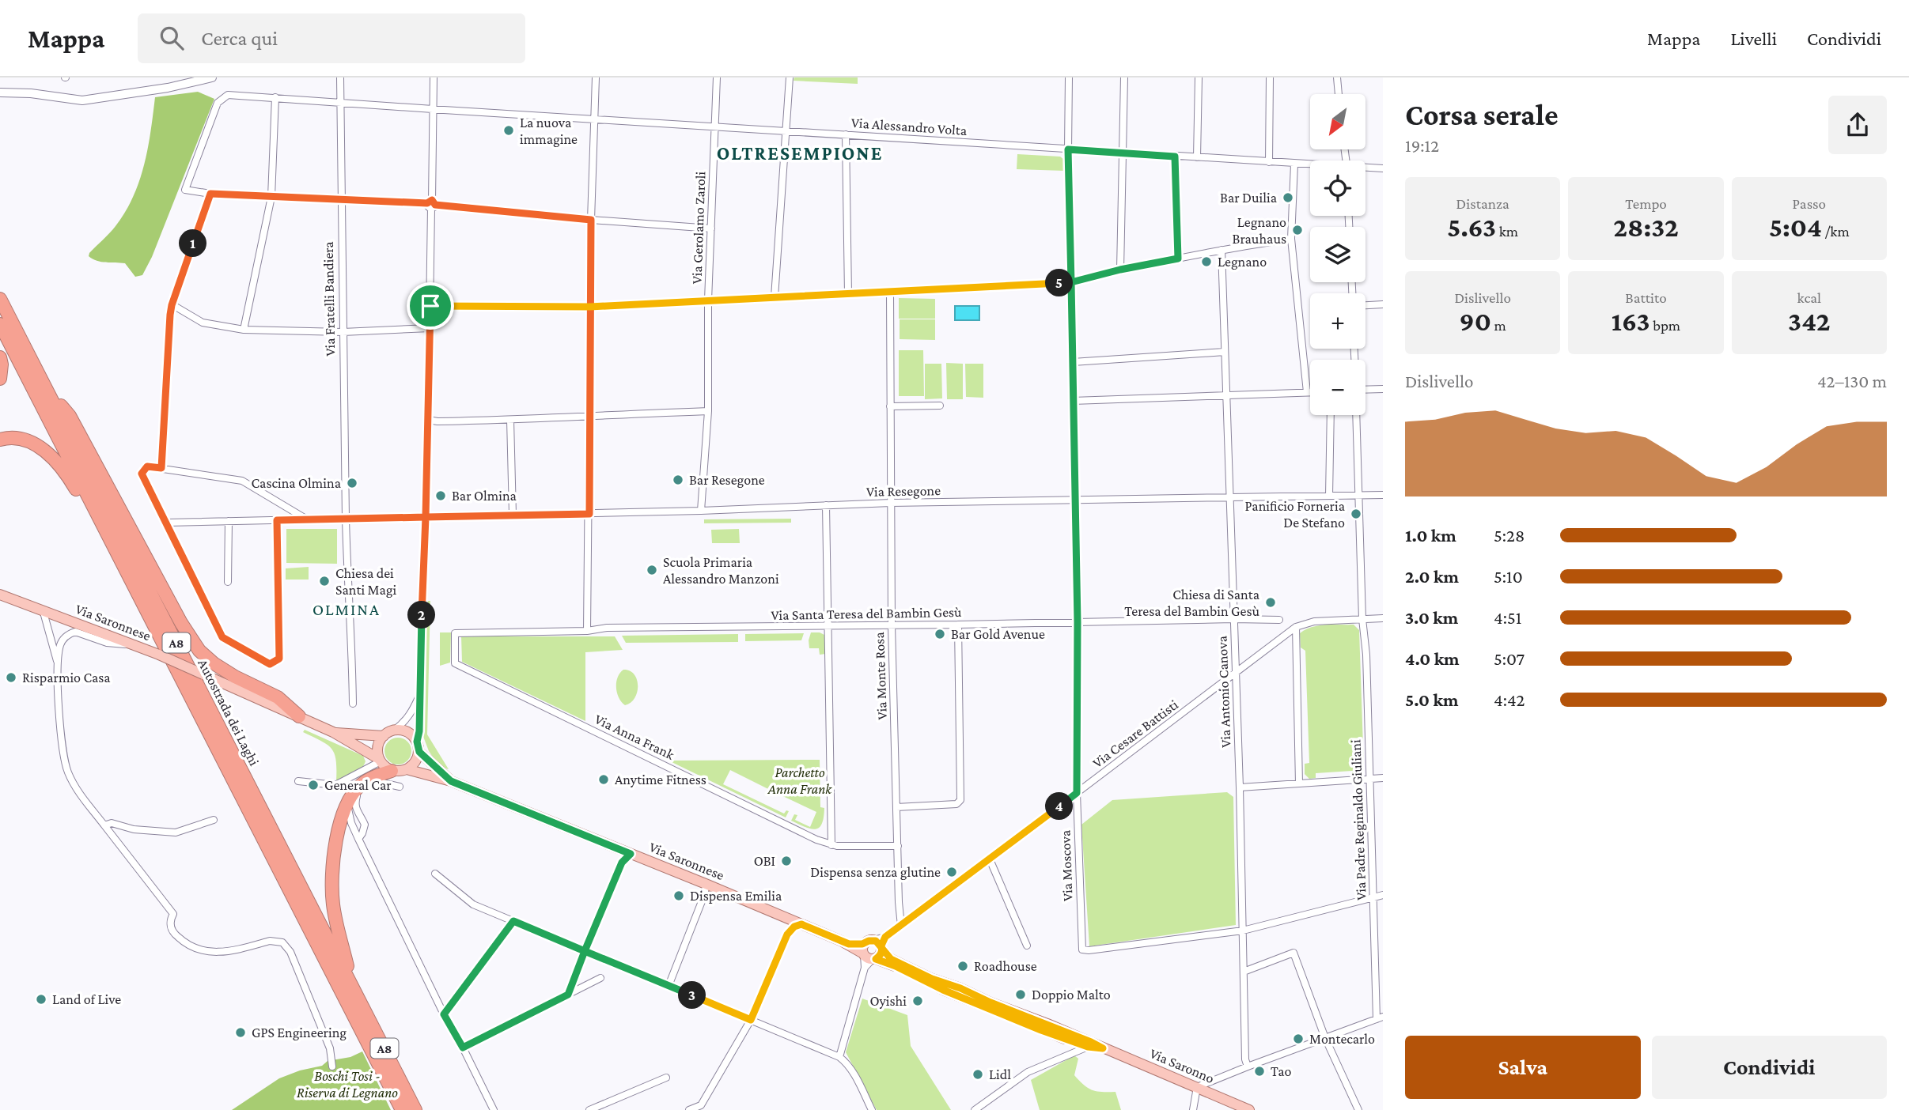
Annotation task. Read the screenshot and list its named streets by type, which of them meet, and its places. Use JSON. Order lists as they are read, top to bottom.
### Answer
{
  "streets": {
    "highway": ["A8", "Autostrada dei Laghi"],
    "main road": ["Via Saronnese", "Via Saronno"],
    "street": [
      "Via Alessandro Volta",
      "Via Gerolamo Zaroli",
      "Via Fratelli Bandiera",
      "Via Resegone",
      "Via Santa Teresa del Bambin Gesù",
      "Via Monte Rosa",
      "Via Antonio Canova",
      "Via Cesare Battisti",
      "Via Anna Frank",
      "Via Padre Reginaldo Giuliani",
      "Via Moscova"
    ]
  },
  "crossings": [
    ["Via Alessandro Volta", "Via Gerolamo Zaroli"],
    ["Via Alessandro Volta", "Via Fratelli Bandiera"],
    ["Via Alessandro Volta", "Via Moscova"],
    ["Via Gerolamo Zaroli", "Via Resegone"],
    ["Via Fratelli Bandiera", "Via Resegone"],
    ["Via Resegone", "Via Monte Rosa"],
    ["Via Resegone", "Via Antonio Canova"],
    ["Via Resegone", "Via Padre Reginaldo Giuliani"],
    ["Via Resegone", "Via Moscova"],
    ["Via Santa Teresa del Bambin Gesù", "Via Monte Rosa"],
    ["Via Santa Teresa del Bambin Gesù", "Via Antonio Canova"],
    ["Via Santa Teresa del Bambin Gesù", "Via Anna Frank"],
    ["Via Santa Teresa del Bambin Gesù", "Via Moscova"],
    ["Via Saronnese", "Via Cesare Battisti"],
    ["Via Saronnese", "Via Saronno"],
    ["Via Monte Rosa", "Via Cesare Battisti"],
    ["Via Monte Rosa", "Via Anna Frank"],
    ["Via Antonio Canova", "Via Cesare Battisti"],
    ["Via Antonio Canova", "Via Moscova"],
    ["Via Cesare Battisti", "Via Moscova"]
  ],
  "districts": ["OLTRESEMPIONE", "OLMINA"],
  "parks": ["Parchetto Anna Frank", "Boschi Tosi - Riserva di Legnano"],
  "places": [
    "La nuova immagine",
    "Bar Duilia",
    "Legnano Brauhaus",
    "Legnano",
    "Bar Resegone",
    "Cascina Olmina",
    "Bar Olmina",
    "Panificio Forneria De Stefano",
    "Scuola Primaria Alessandro Manzoni",
    "Chiesa dei Santi Magi",
    "Chiesa di Santa Teresa del Bambin Gesù",
    "Bar Gold Avenue",
    "Risparmio Casa",
    "Anytime Fitness",
    "General Car",
    "OBI",
    "Dispensa senza glutine",
    "Dispensa Emilia",
    "Roadhouse",
    "Doppio Malto",
    "Land of Live",
    "Oyishi",
    "GPS Engineering",
    "Montecarlo",
    "Tao",
    "Lidl"
  ],
  "north": "bottom left",
  "page": {
    "header": "Mappa",
    "search": "Cerca qui",
    "nav": ["Mappa", "Livelli", "Condividi"],
    "heading": ["Corsa serale", "19:12"],
    "map_buttons": ["+", "−"],
    "stats": [
      ["Distanza", "5.63 km"],
      ["Tempo", "28:32"],
      ["Passo", "5:04 /km"],
      ["Dislivello", "90 m"],
      ["Battito", "163 bpm"],
      ["kcal", "342"]
    ],
    "pins": [
      "1",
      "5",
      "2",
      "4",
      "3"
    ],
    "chart": ["Dislivello", "42–130 m"],
    "list": [
      {
        "name": "1.0 km",
        "note": "5:28"
      },
      {
        "name": "2.0 km",
        "note": "5:10"
      },
      {
        "name": "3.0 km",
        "note": "4:51"
      },
      {
        "name": "4.0 km",
        "note": "5:07"
      },
      {
        "name": "5.0 km",
        "note": "4:42"
      }
    ],
    "buttons": ["Salva", "Condividi"]
  }
}
